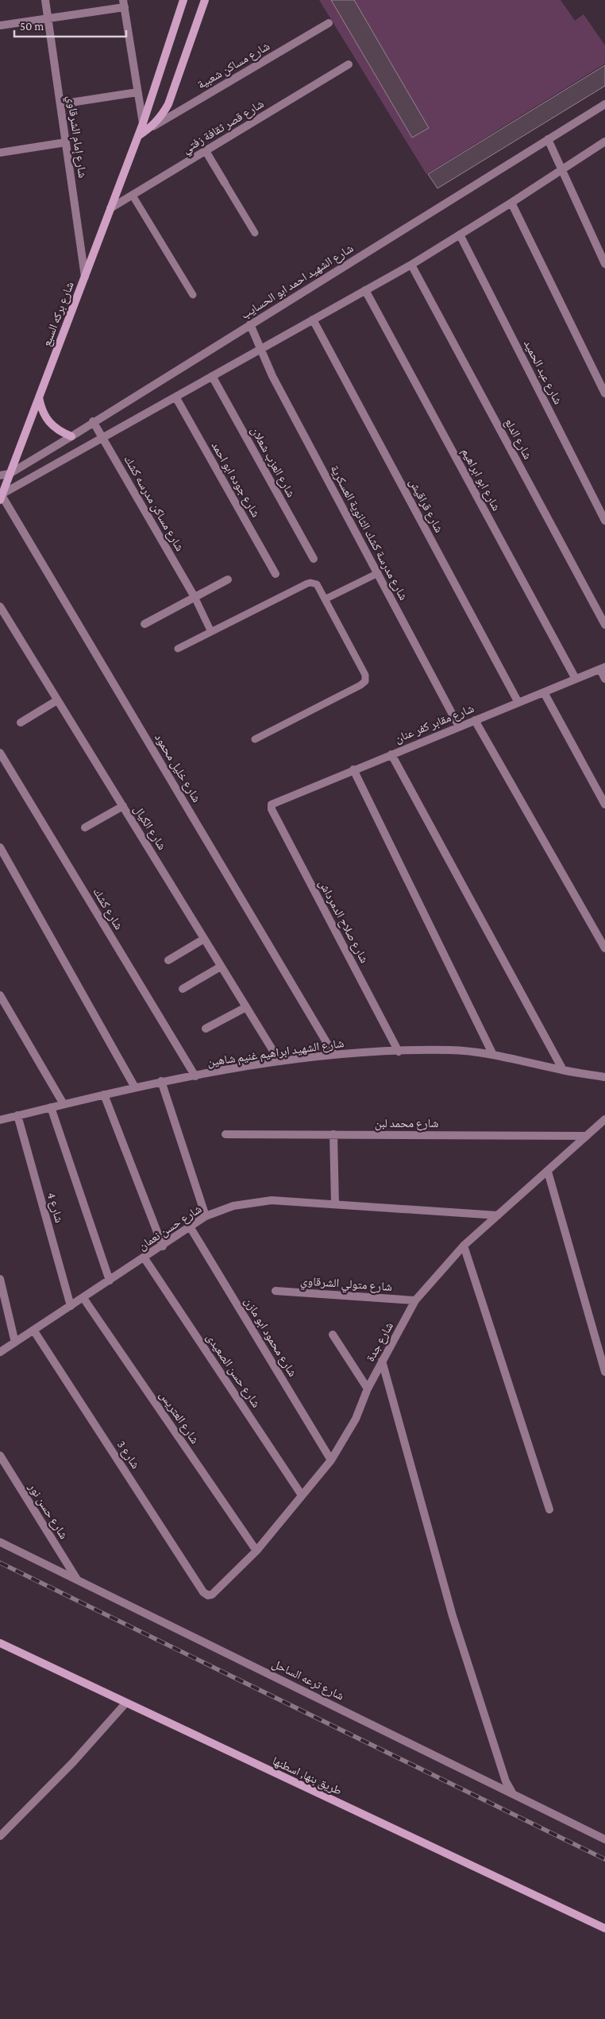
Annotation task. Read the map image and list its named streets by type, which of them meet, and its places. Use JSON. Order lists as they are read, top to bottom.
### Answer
{
  "streets": {
    "main road": ["شارع بركه السبع", "طريق بنها, اسطنها"],
    "street": [
      "شارع مساكن شعبية",
      "شارع قصر ثقافة زفتي",
      "شارع إمام الشرقاوي",
      "شارع الشهيد احمد ابو الحسايب",
      "شارع عبد الحميد",
      "شارع الدلع",
      "شارع العزب شعلان",
      "شارع جوده ابو احمد",
      "شارع ابو ابراهيم",
      "شارع مساكن مدرسه كشك",
      "شارع قراقيش",
      "شارع مدرسة كشك الثانوية العسكرية",
      "شارع مقابر كفر عنان",
      "شارع خليل محمود",
      "شارع الكيال",
      "شارع كشك",
      "شارع صلاح الدمرداش",
      "شارع الشهيد ابراهيم غنيم شاهين",
      "شارع محمد لبن",
      "شارع 4",
      "شارع حسن نعمان",
      "شارع متولي الشرقاوي",
      "شارع محمود ابو مازن",
      "شارع جدة",
      "شارع حسن الصعيدى",
      "شارع العتريس",
      "شارع 3",
      "شارع حسن نور",
      "شارع ترعه الساحل"
    ]
  },
  "crossings": [
    ["شارع قصر ثقافة زفتي", "شارع بركه السبع"],
    ["شارع إمام الشرقاوي", "شارع بركه السبع"],
    ["شارع الشهيد احمد ابو الحسايب", "شارع بركه السبع"],
    ["شارع الشهيد احمد ابو الحسايب", "شارع مساكن مدرسه كشك"],
    ["شارع الشهيد احمد ابو الحسايب", "شارع مدرسة كشك الثانوية العسكرية"],
    ["شارع بركه السبع", "شارع خليل محمود"],
    ["شارع ابو ابراهيم", "شارع مقابر كفر عنان"],
    ["شارع قراقيش", "شارع مقابر كفر عنان"],
    ["شارع مدرسة كشك الثانوية العسكرية", "شارع مقابر كفر عنان"],
    ["شارع مقابر كفر عنان", "شارع صلاح الدمرداش"],
    ["شارع خليل محمود", "شارع الشهيد ابراهيم غنيم شاهين"],
    ["شارع الكيال", "شارع الشهيد ابراهيم غنيم شاهين"],
    ["شارع كشك", "شارع الشهيد ابراهيم غنيم شاهين"],
    ["شارع صلاح الدمرداش", "شارع الشهيد ابراهيم غنيم شاهين"],
    ["شارع الشهيد ابراهيم غنيم شاهين", "شارع 4"],
    ["شارع محمد لبن", "شارع جدة"],
    ["شارع 4", "شارع حسن نعمان"],
    ["شارع حسن نعمان", "شارع محمود ابو مازن"],
    ["شارع حسن نعمان", "شارع جدة"],
    ["شارع حسن نعمان", "شارع حسن الصعيدى"],
    ["شارع حسن نعمان", "شارع العتريس"],
    ["شارع حسن نعمان", "شارع 3"],
    ["شارع متولي الشرقاوي", "شارع جدة"],
    ["شارع محمود ابو مازن", "شارع جدة"],
    ["شارع جدة", "شارع حسن الصعيدى"],
    ["شارع جدة", "شارع العتريس"],
    ["شارع جدة", "شارع 3"],
    ["شارع حسن نور", "شارع ترعه الساحل"]
  ],
  "scale_bar": "50 m"
}
